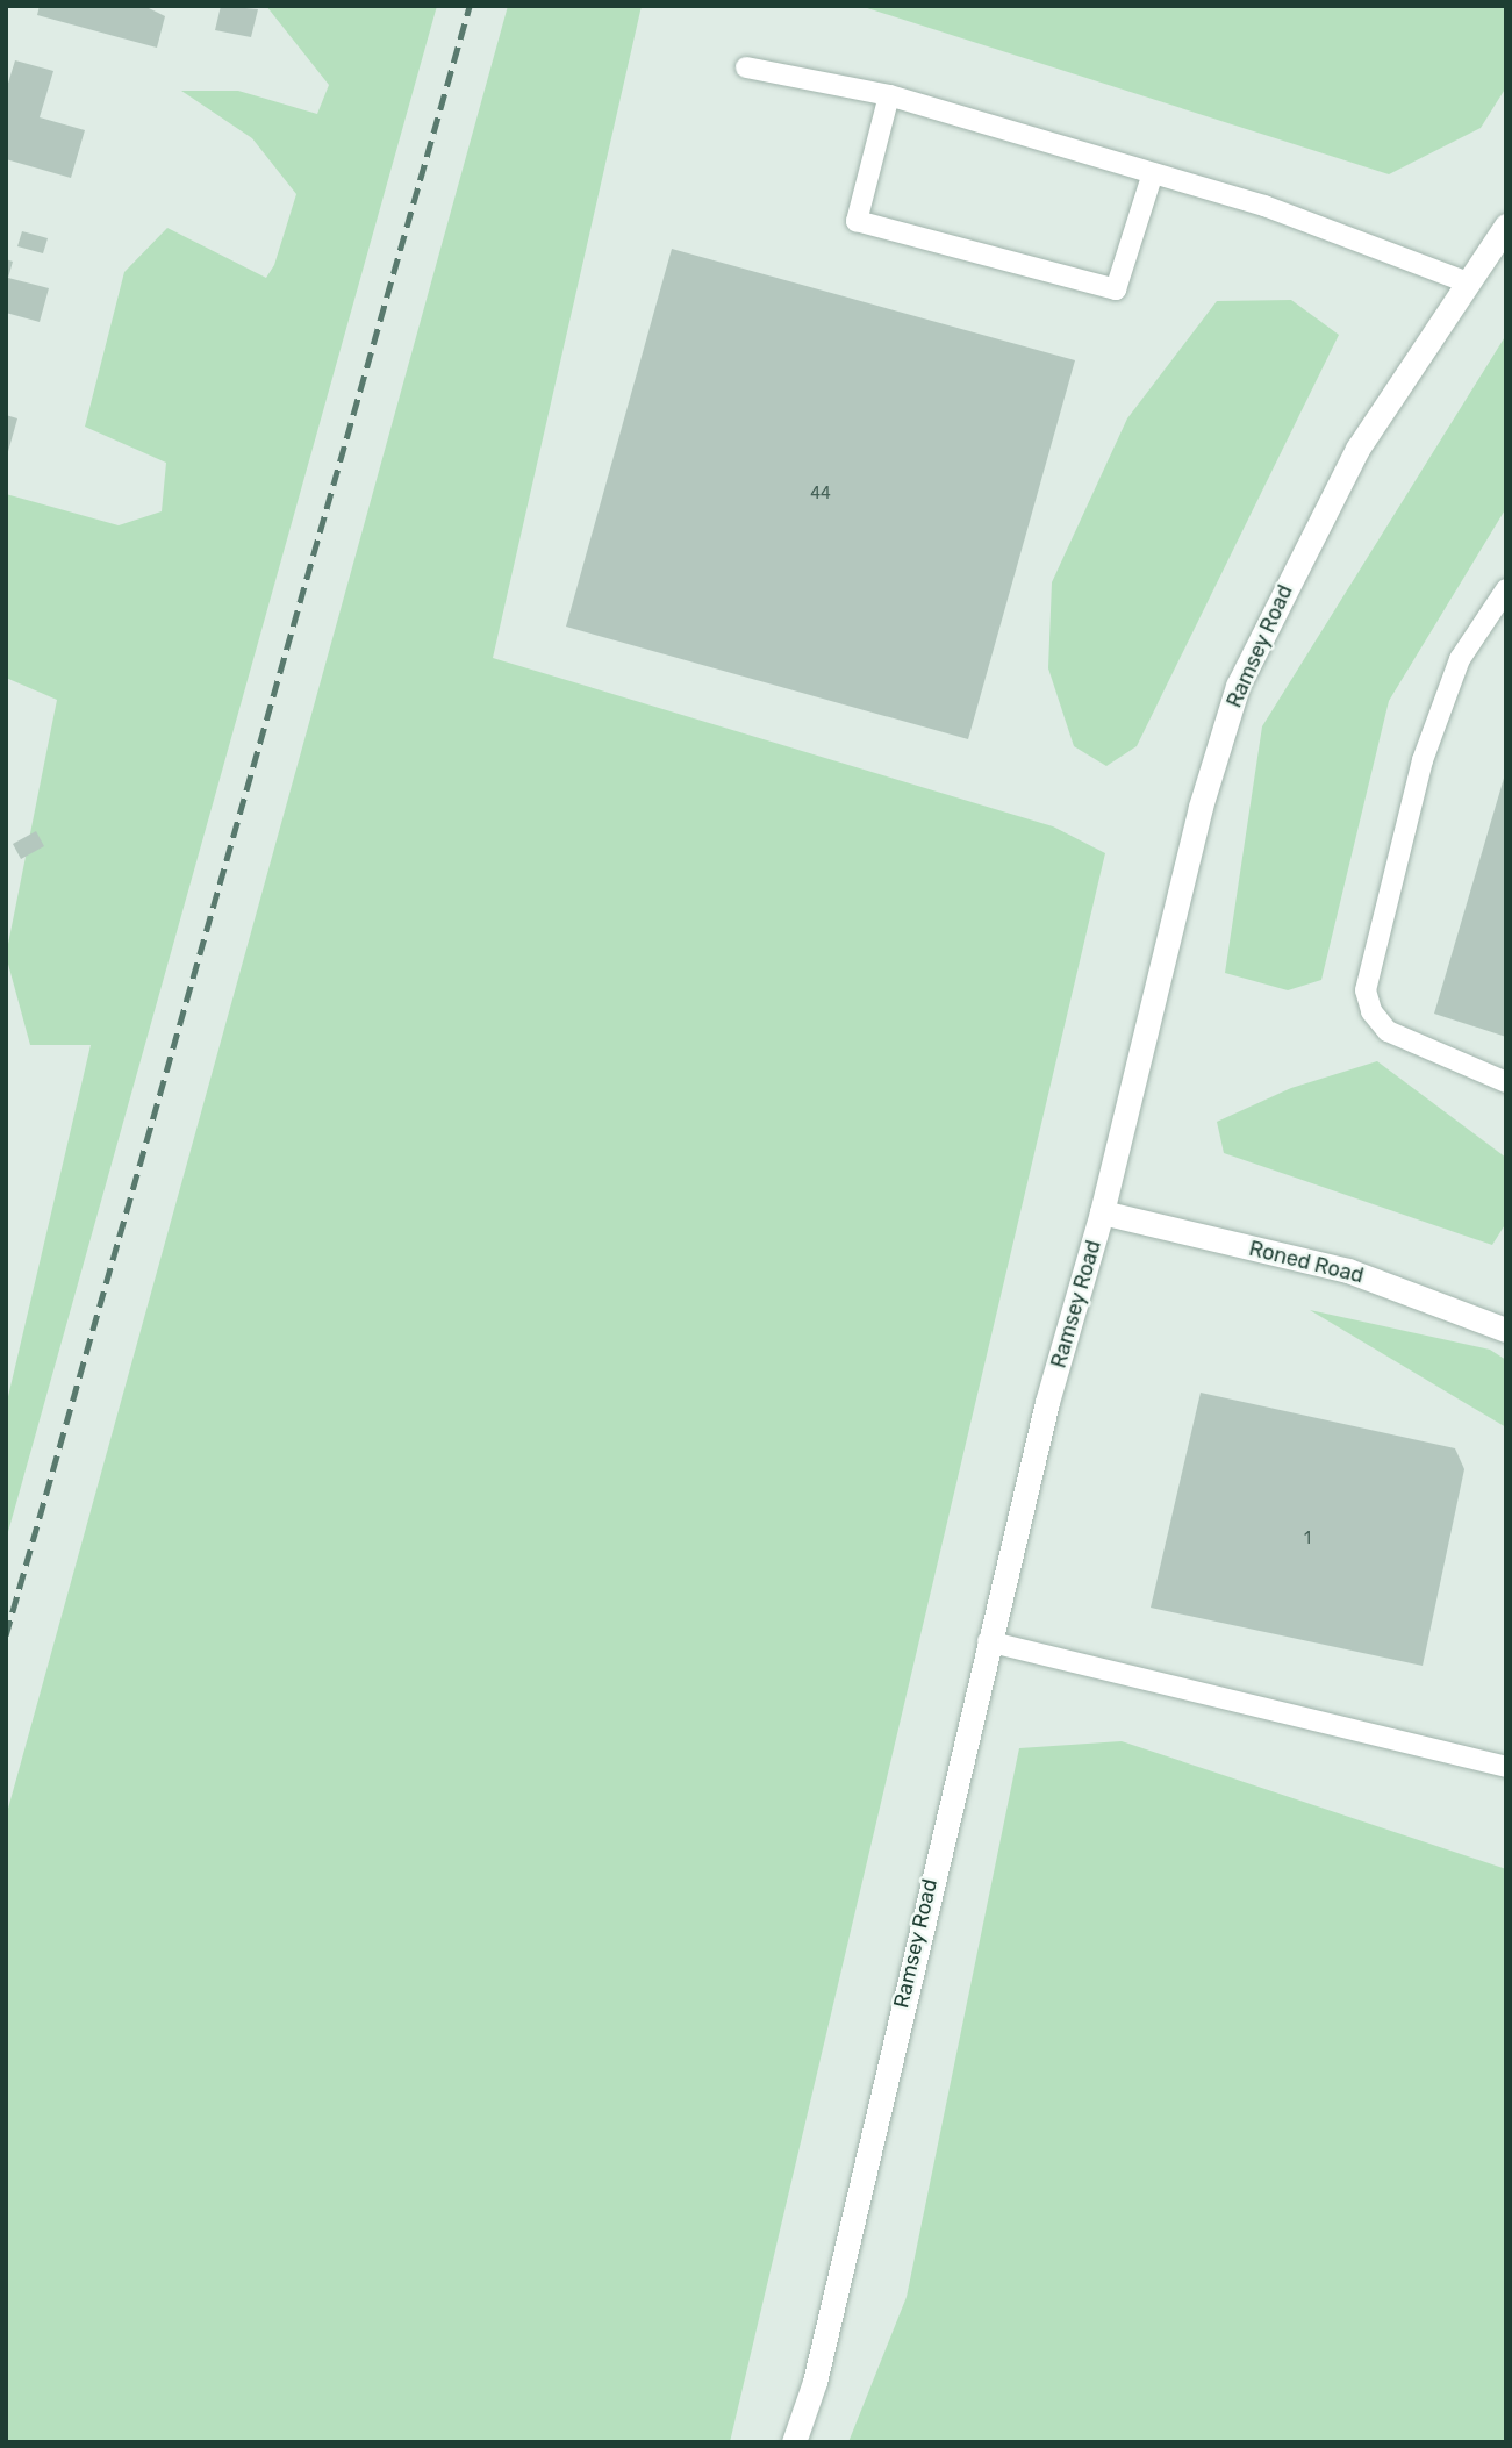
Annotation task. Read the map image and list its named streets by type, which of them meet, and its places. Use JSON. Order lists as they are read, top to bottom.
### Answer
{
  "streets": {
    "street": ["Ramsey Road", "Roned Road"]
  },
  "crossings": [
    ["Ramsey Road", "Roned Road"]
  ],
  "house_numbers": ["44", "1"]
}
